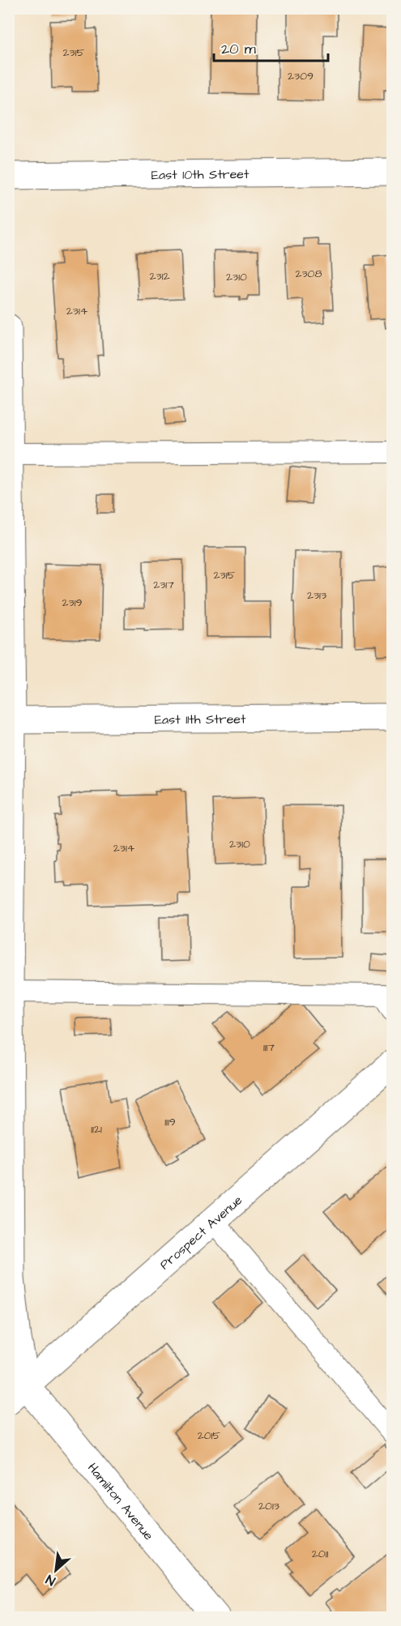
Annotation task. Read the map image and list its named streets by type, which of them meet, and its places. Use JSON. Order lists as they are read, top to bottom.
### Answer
{
  "streets": {
    "street": [
      "East 10th Street",
      "East 11th Street",
      "Prospect Avenue",
      "Hamilton Avenue"
    ]
  },
  "crossings": [
    ["Prospect Avenue", "Hamilton Avenue"]
  ],
  "house_numbers": [
    "2315",
    "2309",
    "2308",
    "2312",
    "2310",
    "2314",
    "2315",
    "2317",
    "2313",
    "2319",
    "2310",
    "2314",
    "1117",
    "1119",
    "1121",
    "2015",
    "2013",
    "2011"
  ],
  "scale_bar": "20 m",
  "north": "bottom left"
}
